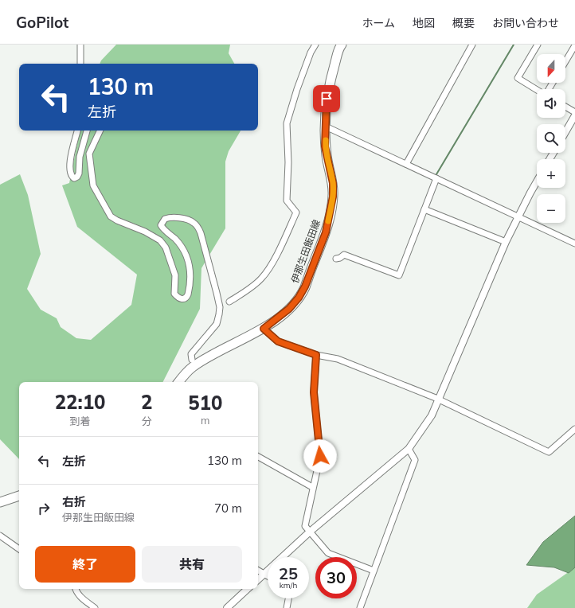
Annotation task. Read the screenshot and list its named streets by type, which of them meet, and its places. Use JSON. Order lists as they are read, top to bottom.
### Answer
{
  "streets": {
    "main road": ["伊那生田飯田線"]
  },
  "north": "bottom",
  "page": {
    "header": "GoPilot",
    "nav": [
      "ホーム",
      "地図",
      "概要",
      "お問い合わせ"
    ],
    "map_buttons": ["+", "−"],
    "turn": ["130 m", "左折"],
    "eta": [
      "22:10",
      "到着",
      "2",
      "分",
      "510",
      "m"
    ],
    "list": [
      {
        "name": "左折",
        "value": "130 m"
      },
      {
        "name": "右折",
        "note": "伊那生田飯田線",
        "value": "70 m"
      }
    ],
    "buttons": ["終了", "共有"],
    "speed": "25 km/h",
    "limit": "30"
  }
}
